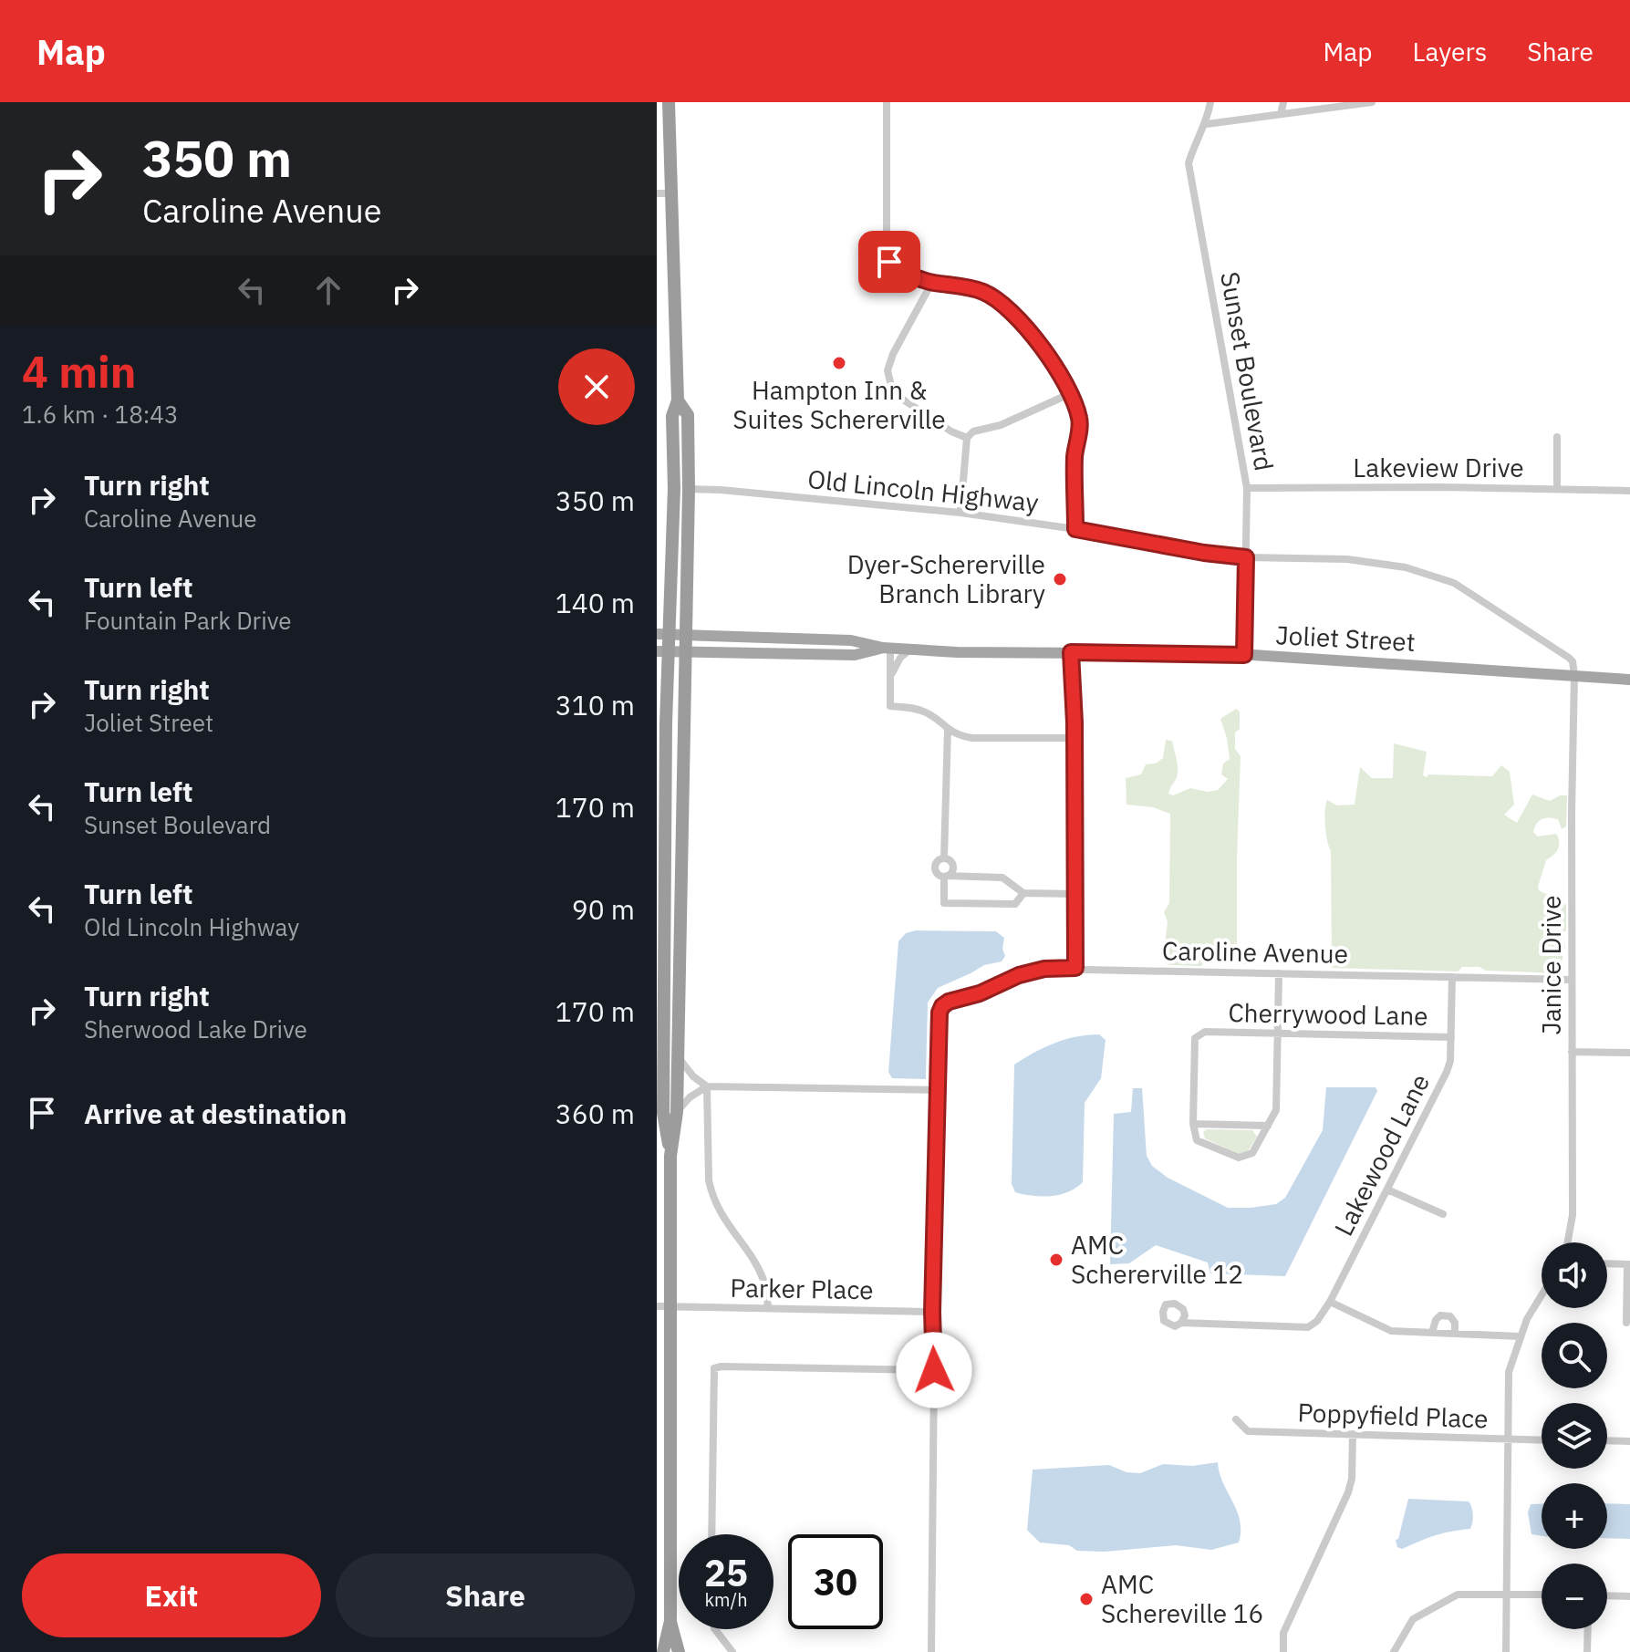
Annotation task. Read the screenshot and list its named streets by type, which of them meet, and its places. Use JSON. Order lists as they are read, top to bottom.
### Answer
{
  "streets": {
    "main road": ["Joliet Street"],
    "street": [
      "Sunset Boulevard",
      "Lakeview Drive",
      "Old Lincoln Highway",
      "Caroline Avenue",
      "Janice Drive",
      "Cherrywood Lane",
      "Lakewood Lane",
      "Parker Place",
      "Poppyfield Place"
    ]
  },
  "crossings": [
    ["Sunset Boulevard", "Lakeview Drive"],
    ["Sunset Boulevard", "Old Lincoln Highway"],
    ["Sunset Boulevard", "Joliet Street"],
    ["Old Lincoln Highway", "Joliet Street"],
    ["Old Lincoln Highway", "Janice Drive"],
    ["Joliet Street", "Janice Drive"],
    ["Caroline Avenue", "Janice Drive"],
    ["Caroline Avenue", "Lakewood Lane"],
    ["Cherrywood Lane", "Lakewood Lane"]
  ],
  "places": [
    "Hampton Inn & Suites Schererville",
    "Dyer-Schererville Branch Library",
    "AMC Schererville 12",
    "AMC Schereville 16"
  ],
  "page": {
    "header": "Map",
    "nav": ["Map", "Layers", "Share"],
    "turn": ["350 m", "Caroline Avenue"],
    "heading": ["4 min", "1.6 km · 18:43"],
    "list": [
      {
        "name": "Turn right",
        "note": "Caroline Avenue",
        "value": "350 m"
      },
      {
        "name": "Turn left",
        "note": "Fountain Park Drive",
        "value": "140 m"
      },
      {
        "name": "Turn right",
        "note": "Joliet Street",
        "value": "310 m"
      },
      {
        "name": "Turn left",
        "note": "Sunset Boulevard",
        "value": "170 m"
      },
      {
        "name": "Turn left",
        "note": "Old Lincoln Highway",
        "value": "90 m"
      },
      {
        "name": "Turn right",
        "note": "Sherwood Lake Drive",
        "value": "170 m"
      },
      {
        "name": "Arrive at destination",
        "value": "360 m"
      }
    ],
    "map_buttons": ["+", "−"],
    "speed": "25 km/h",
    "limit": "30",
    "buttons": ["Exit", "Share"]
  }
}
